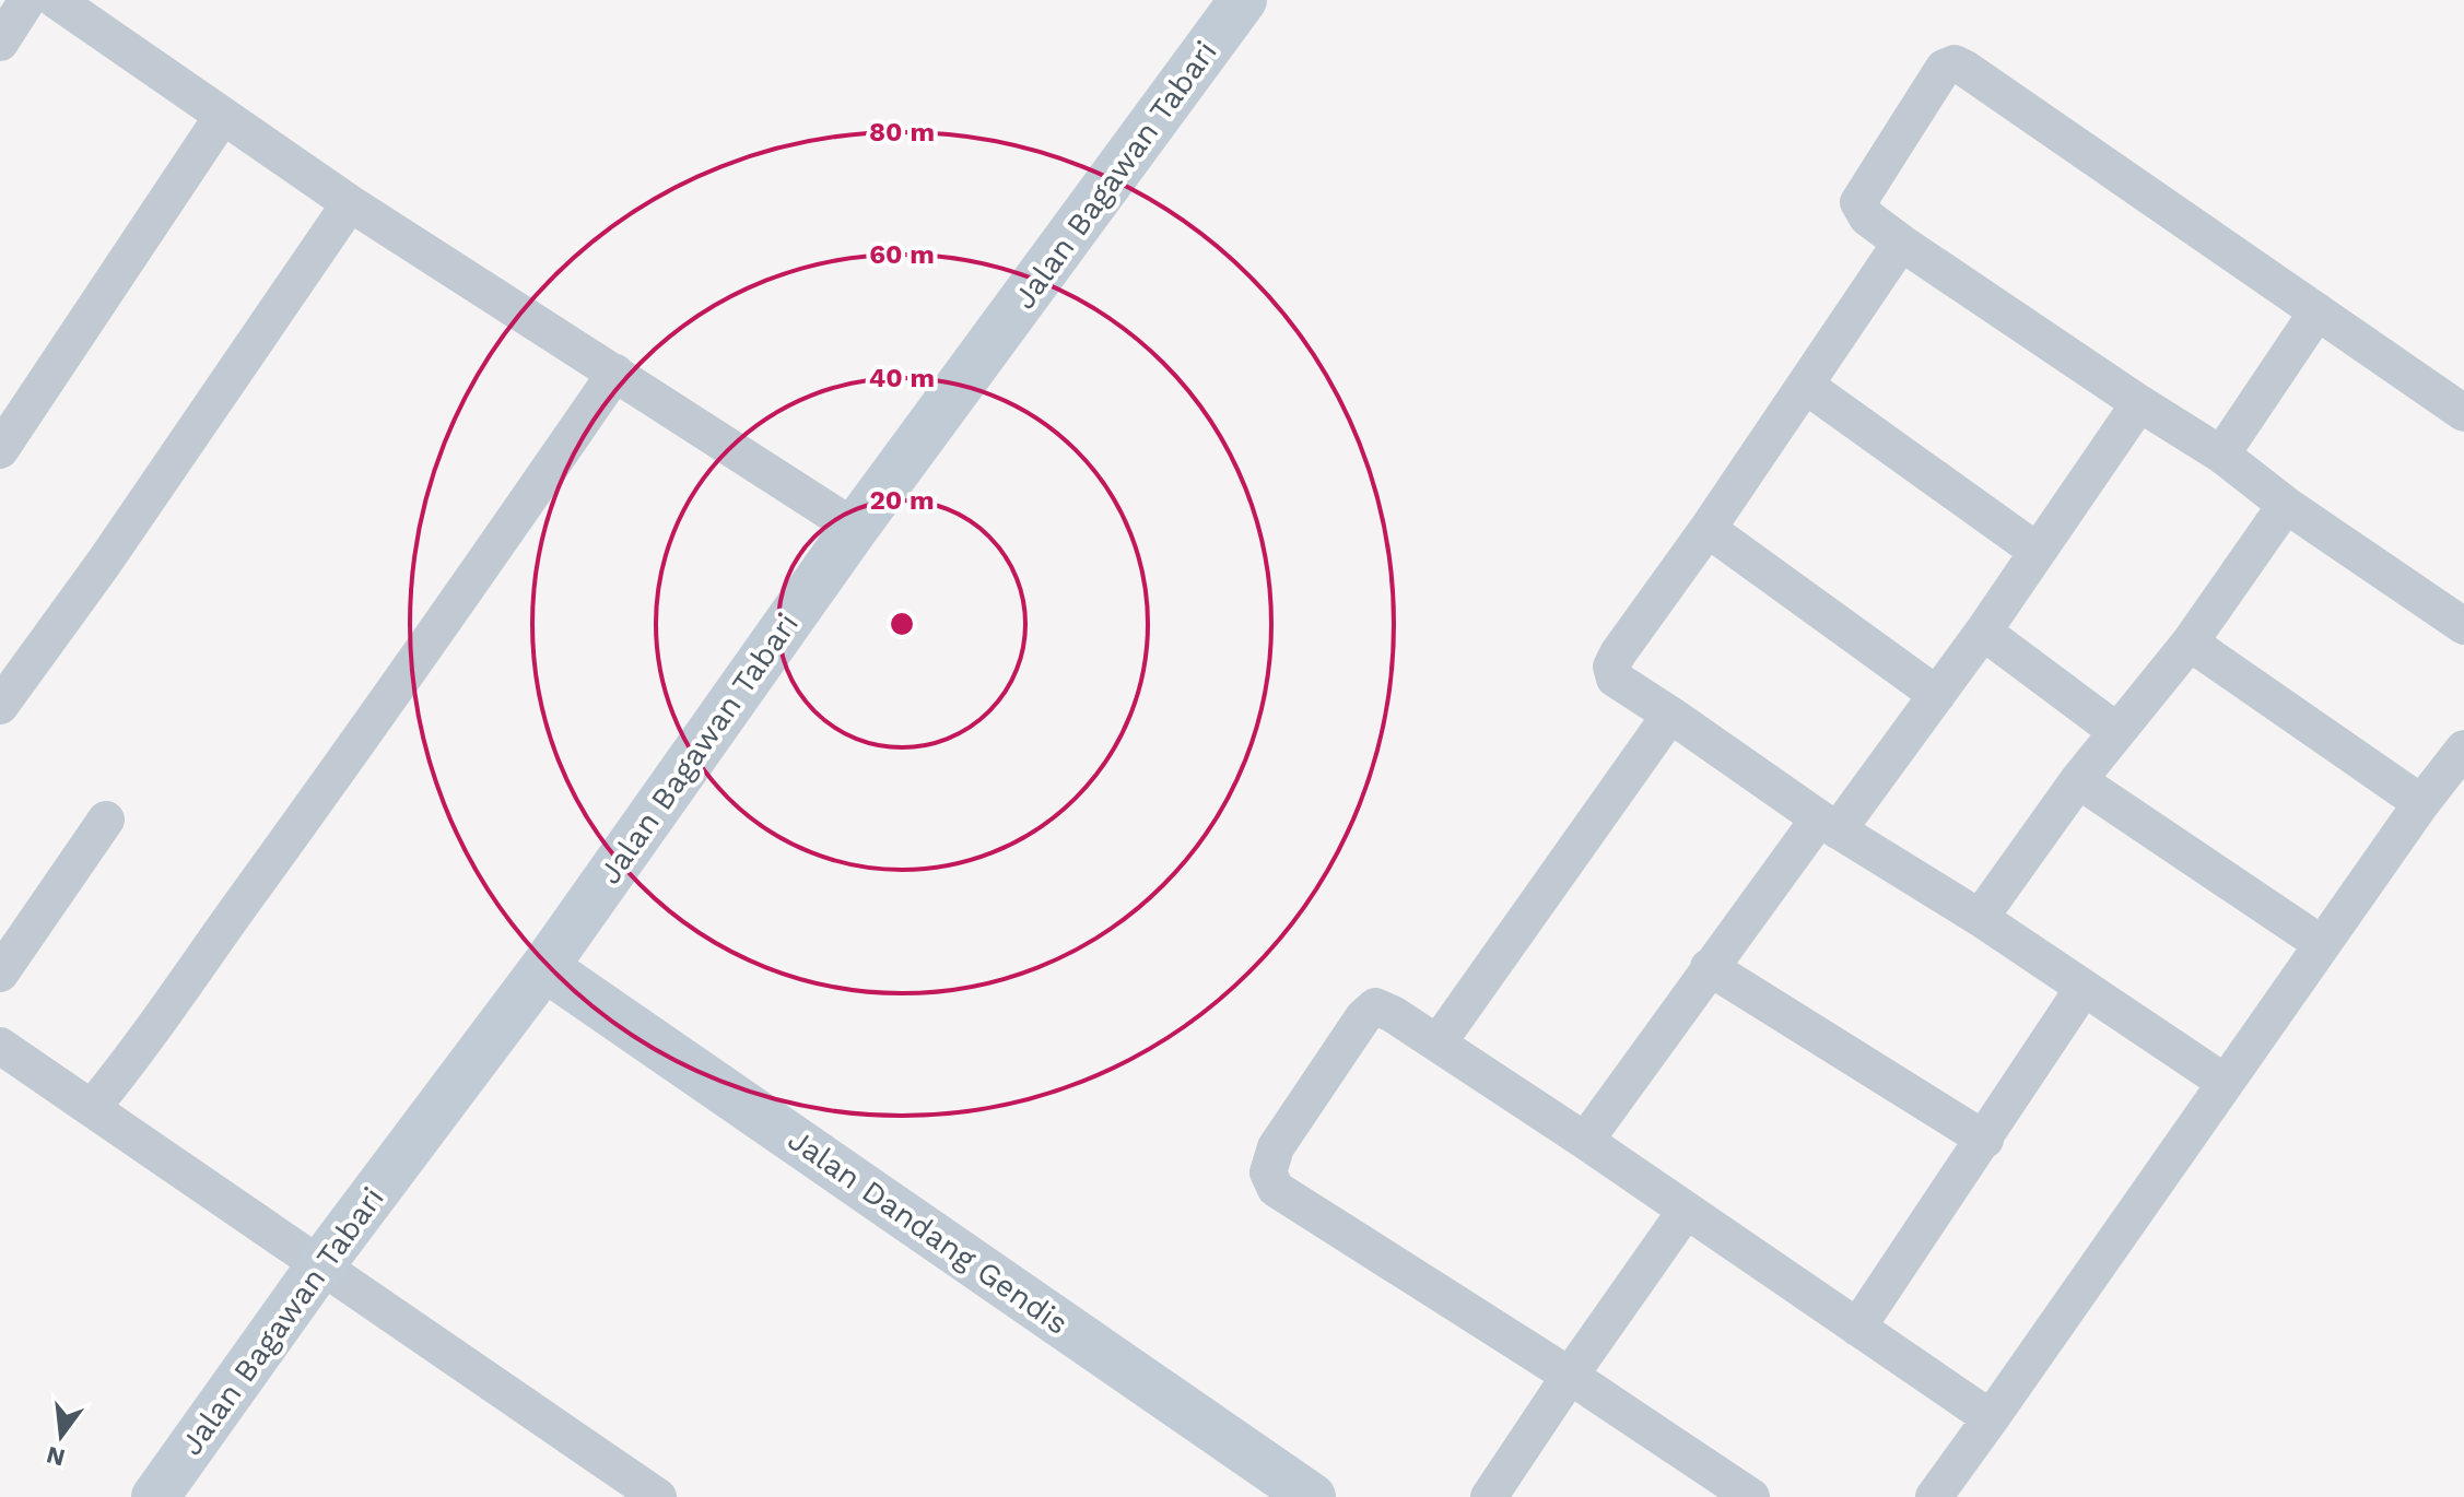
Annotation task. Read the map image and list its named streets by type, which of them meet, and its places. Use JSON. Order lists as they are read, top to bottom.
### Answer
{
  "streets": {
    "street": ["Jalan Bagawan Tabari", "Jalan Dandang Gendis"]
  },
  "crossings": [
    ["Jalan Bagawan Tabari", "Jalan Dandang Gendis"]
  ],
  "north": "bottom",
  "rings": [
    "80 m",
    "60 m",
    "40 m",
    "20 m"
  ]
}
